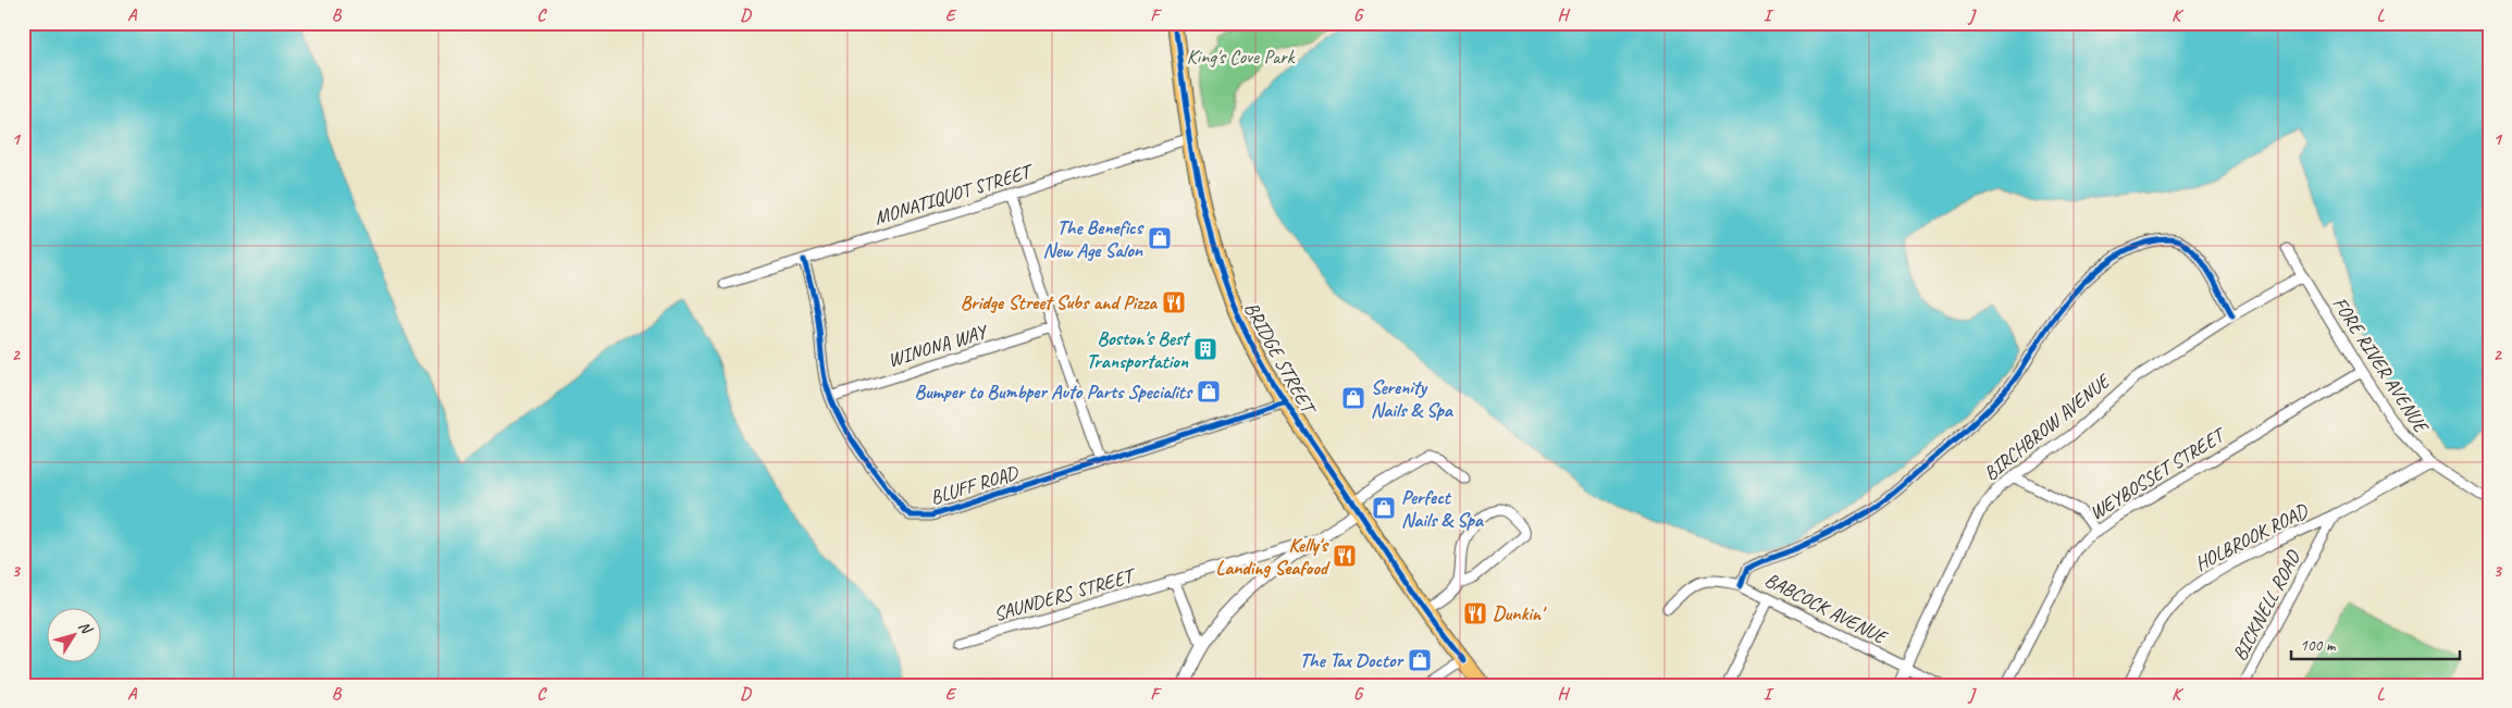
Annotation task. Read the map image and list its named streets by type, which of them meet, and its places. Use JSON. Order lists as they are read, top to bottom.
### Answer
{
  "streets": {
    "main road": ["BRIDGE STREET"],
    "street": [
      "MONATIQUOT STREET",
      "WINONA WAY",
      "FORE RIVER AVENUE",
      "BIRCHBROW AVENUE",
      "WEYBOSSET STREET",
      "BLUFF ROAD",
      "HOLBROOK ROAD",
      "SAUNDERS STREET",
      "BICKNELL ROAD",
      "BABCOCK AVENUE"
    ]
  },
  "crossings": [
    ["MONATIQUOT STREET", "BRIDGE STREET"],
    ["MONATIQUOT STREET", "BLUFF ROAD"],
    ["WINONA WAY", "BLUFF ROAD"],
    ["BRIDGE STREET", "BLUFF ROAD"],
    ["FORE RIVER AVENUE", "BIRCHBROW AVENUE"],
    ["FORE RIVER AVENUE", "WEYBOSSET STREET"],
    ["FORE RIVER AVENUE", "HOLBROOK ROAD"],
    ["BIRCHBROW AVENUE", "BABCOCK AVENUE"],
    ["HOLBROOK ROAD", "BICKNELL ROAD"]
  ],
  "parks": ["King's Cove Park"],
  "places": {
    "shop": [
      "The Benefics New Age Salon",
      "Bumper to Bumbper Auto Parts Specialits",
      "Serenity Nails & Spa",
      "Perfect Nails & Spa",
      "The Tax Doctor"
    ],
    "restaurant": ["Bridge Street Subs and Pizza", "Kelly's Landing Seafood", "Dunkin'"],
    "building": ["Boston's Best Transportation"]
  },
  "scale_bar": "100 m",
  "north": "top right",
  "grid": {
    "columns": [
      "A",
      "B",
      "C",
      "D",
      "E",
      "F",
      "G",
      "H",
      "I",
      "J",
      "K",
      "L"
    ],
    "rows": ["1", "2", "3"]
  }
}
